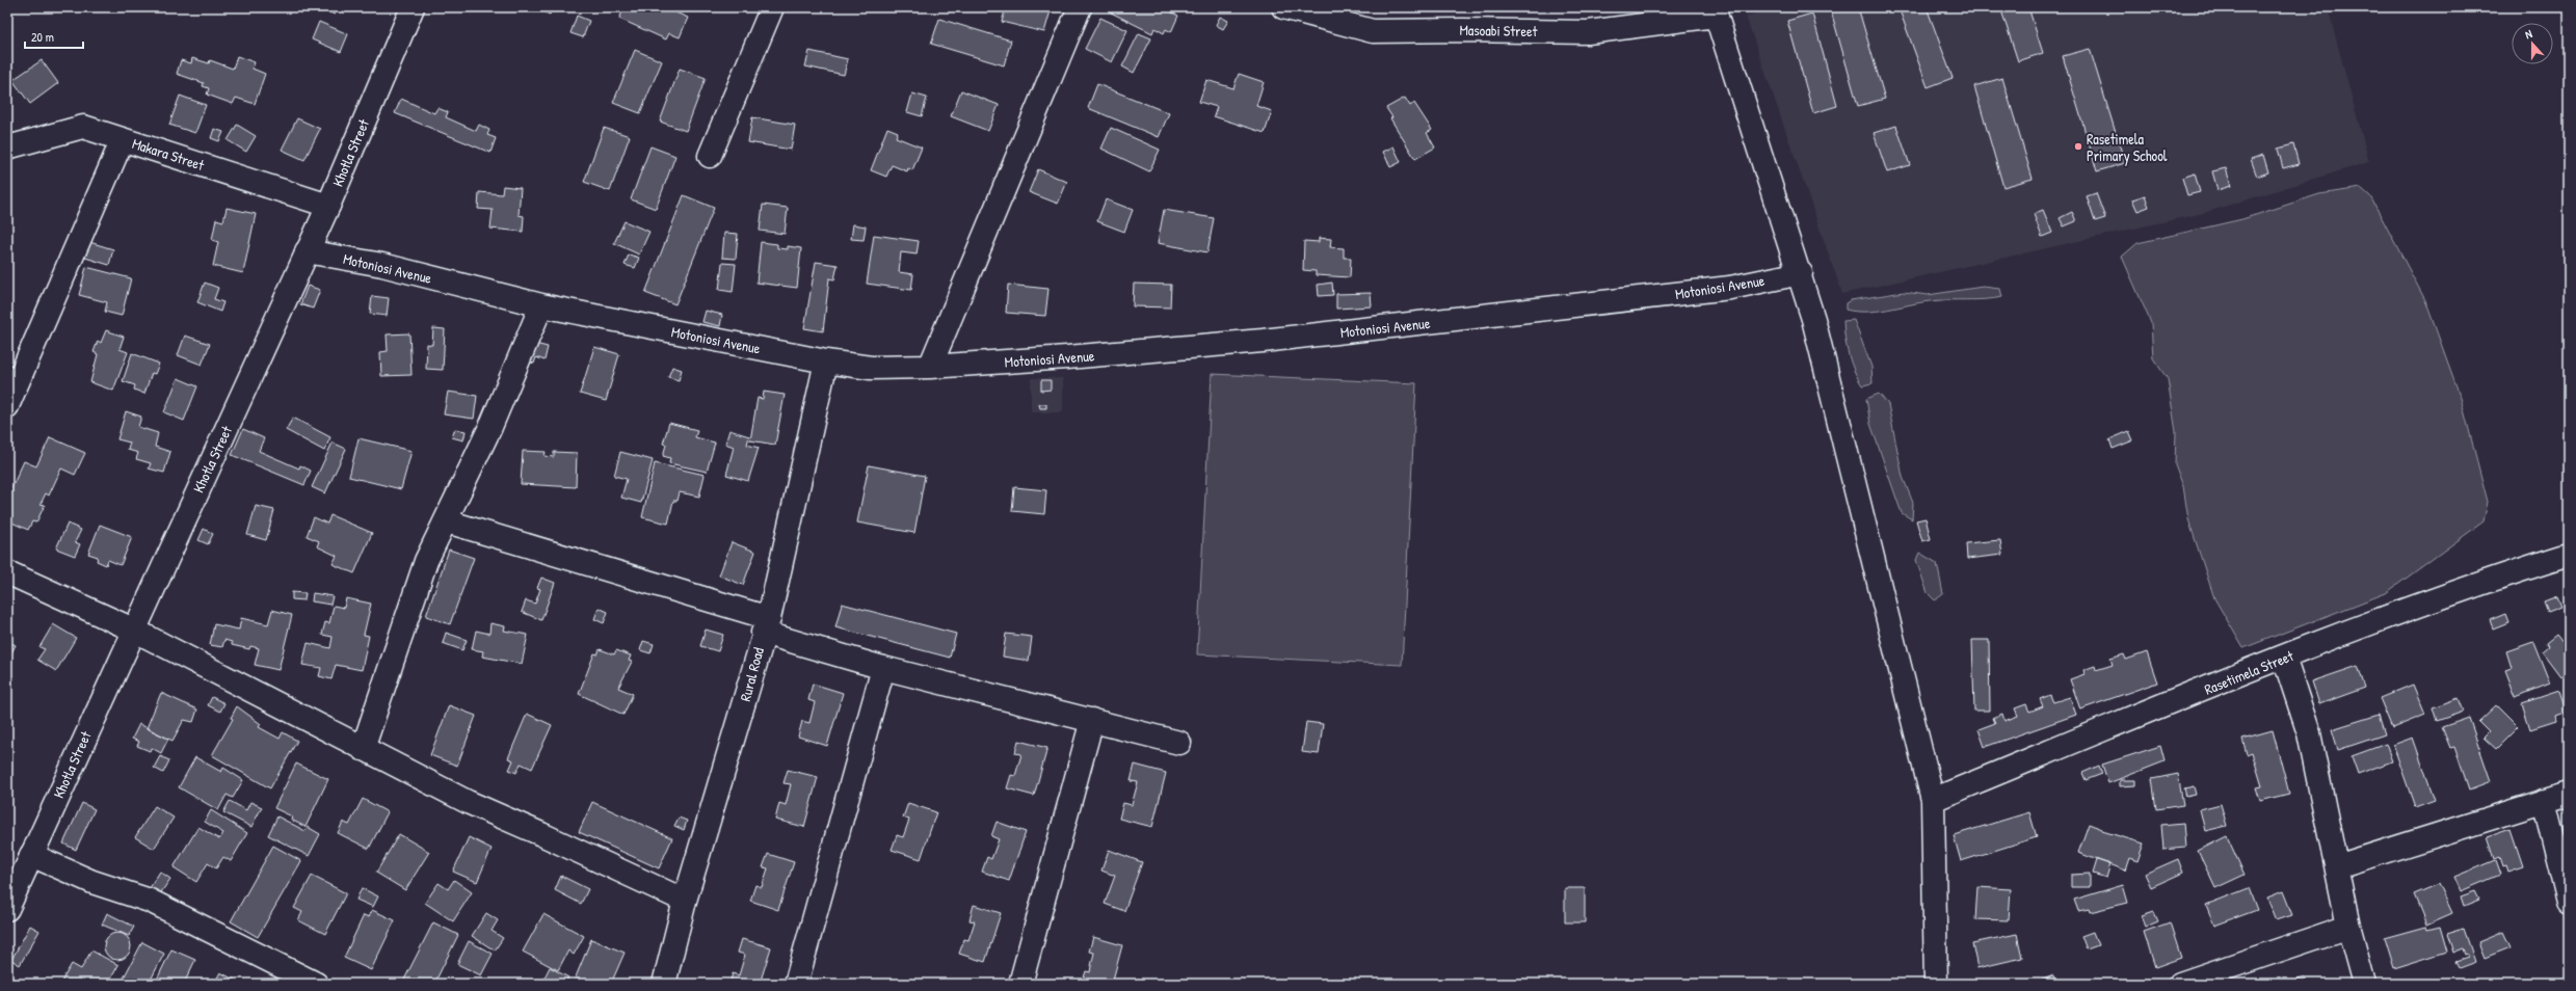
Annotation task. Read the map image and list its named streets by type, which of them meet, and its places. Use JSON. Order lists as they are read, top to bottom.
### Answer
{
  "streets": {
    "street": [
      "Masoabi Street",
      "Khotla Street",
      "Makara Street",
      "Motoniosi Avenue",
      "Rasetimela Street",
      "Rural Road"
    ]
  },
  "crossings": [
    ["Khotla Street", "Makara Street"],
    ["Khotla Street", "Motoniosi Avenue"],
    ["Motoniosi Avenue", "Rural Road"]
  ],
  "places": ["Rasetimela Primary School"],
  "scale_bar": "20 m",
  "north": "top"
}
